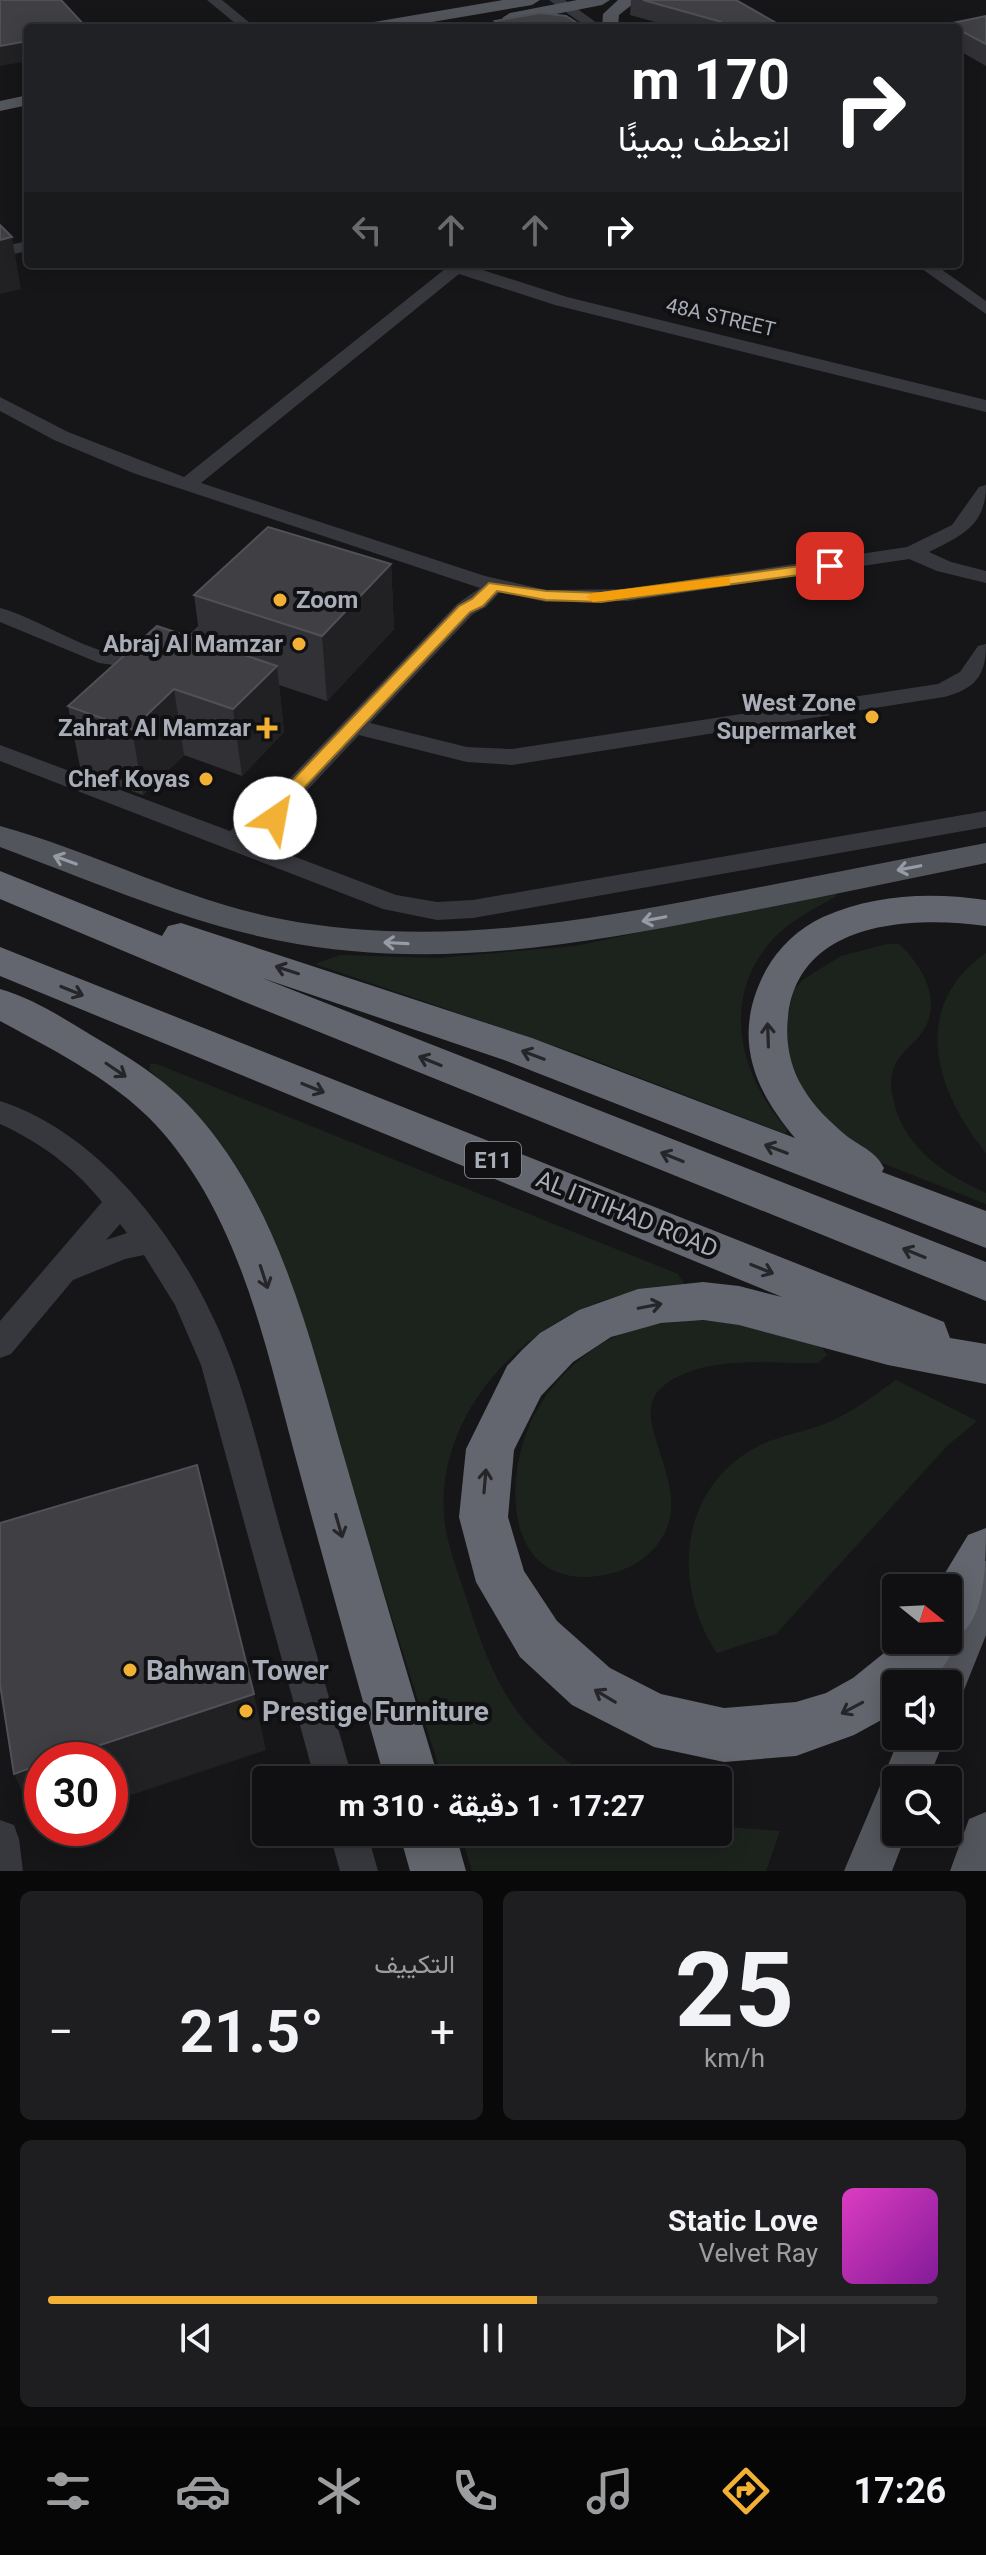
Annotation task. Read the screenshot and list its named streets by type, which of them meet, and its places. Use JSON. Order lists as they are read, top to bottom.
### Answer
{
  "streets": {
    "highway": ["E11", "AL ITTIHAD ROAD"],
    "street": ["48A STREET"]
  },
  "places": {
    "other": [
      "Zoom",
      "Abraj Al Mamzar",
      "West Zone Supermarket",
      "Chef Koyas",
      "Bahwan Tower",
      "Prestige Furniture"
    ],
    "health": ["Zahrat Al Mamzar"]
  },
  "north": "right",
  "page": {
    "turn": ["170 m", "انعطف يمينًا"],
    "limit": "30",
    "trip": "17:27 · 1 دقيقة · 310 m",
    "tile": [
      ["25", "km/h"],
      "التكييف"
    ],
    "heat": ["−", "21.5°", "+"],
    "song": ["Static Love", "Velvet Ray"],
    "tabs": "17:26"
  }
}
